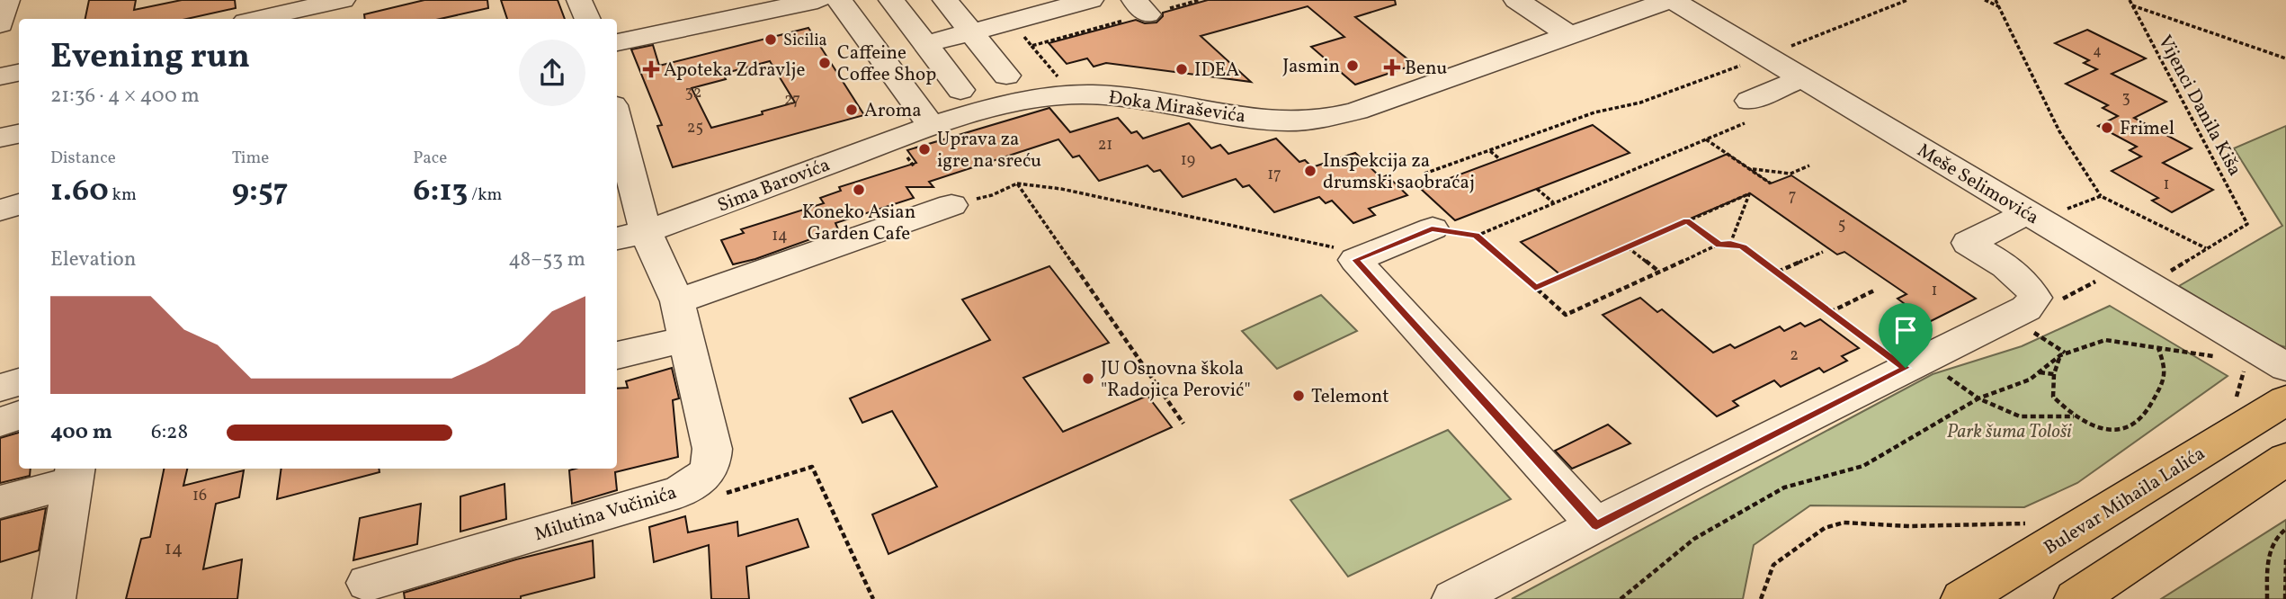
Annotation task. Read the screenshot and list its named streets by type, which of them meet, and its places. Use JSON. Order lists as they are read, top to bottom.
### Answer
{
  "streets": {
    "main road": ["Bulevar Mihaila Lalića"],
    "street": [
      "Đoka Miraševića",
      "Meše Selimovića",
      "Sima Barovića",
      "Milutina Vučinića"
    ],
    "path": ["Vijenci Danila Kiša"]
  },
  "crossings": [
    ["Đoka Miraševića", "Meše Selimovića"],
    ["Đoka Miraševića", "Sima Barovića"],
    ["Sima Barovića", "Milutina Vučinića"]
  ],
  "parks": ["Park šuma Tološi"],
  "places": {
    "other": [
      "Sicilia",
      "Caffeine Coffee Shop",
      "Jasmin",
      "IDEA",
      "Aroma",
      "Frimel",
      "Uprava za igre na sreću",
      "Inspekcija za drumski saobraćaj",
      "Koneko Asian Garden Cafe",
      "JU Osnovna škola \"Radojica Perović\"",
      "Telemont"
    ],
    "health": ["Benu", "Apoteka Zdravlje"]
  },
  "house_numbers": [
    "4",
    "32",
    "3",
    "27",
    "25",
    "21",
    "19",
    "17",
    "1",
    "7",
    "5",
    "14",
    "1",
    "2",
    "16",
    "14"
  ],
  "page": {
    "heading": ["Evening run", "21:36 · 4 × 400 m"],
    "stats": [
      ["Distance", "1.60 km"],
      ["Time", "9:57"],
      ["Pace", "6:13 /km"]
    ],
    "chart": ["Elevation", "48–53 m"],
    "list": [
      {
        "name": "400 m",
        "note": "6:28"
      }
    ]
  }
}
